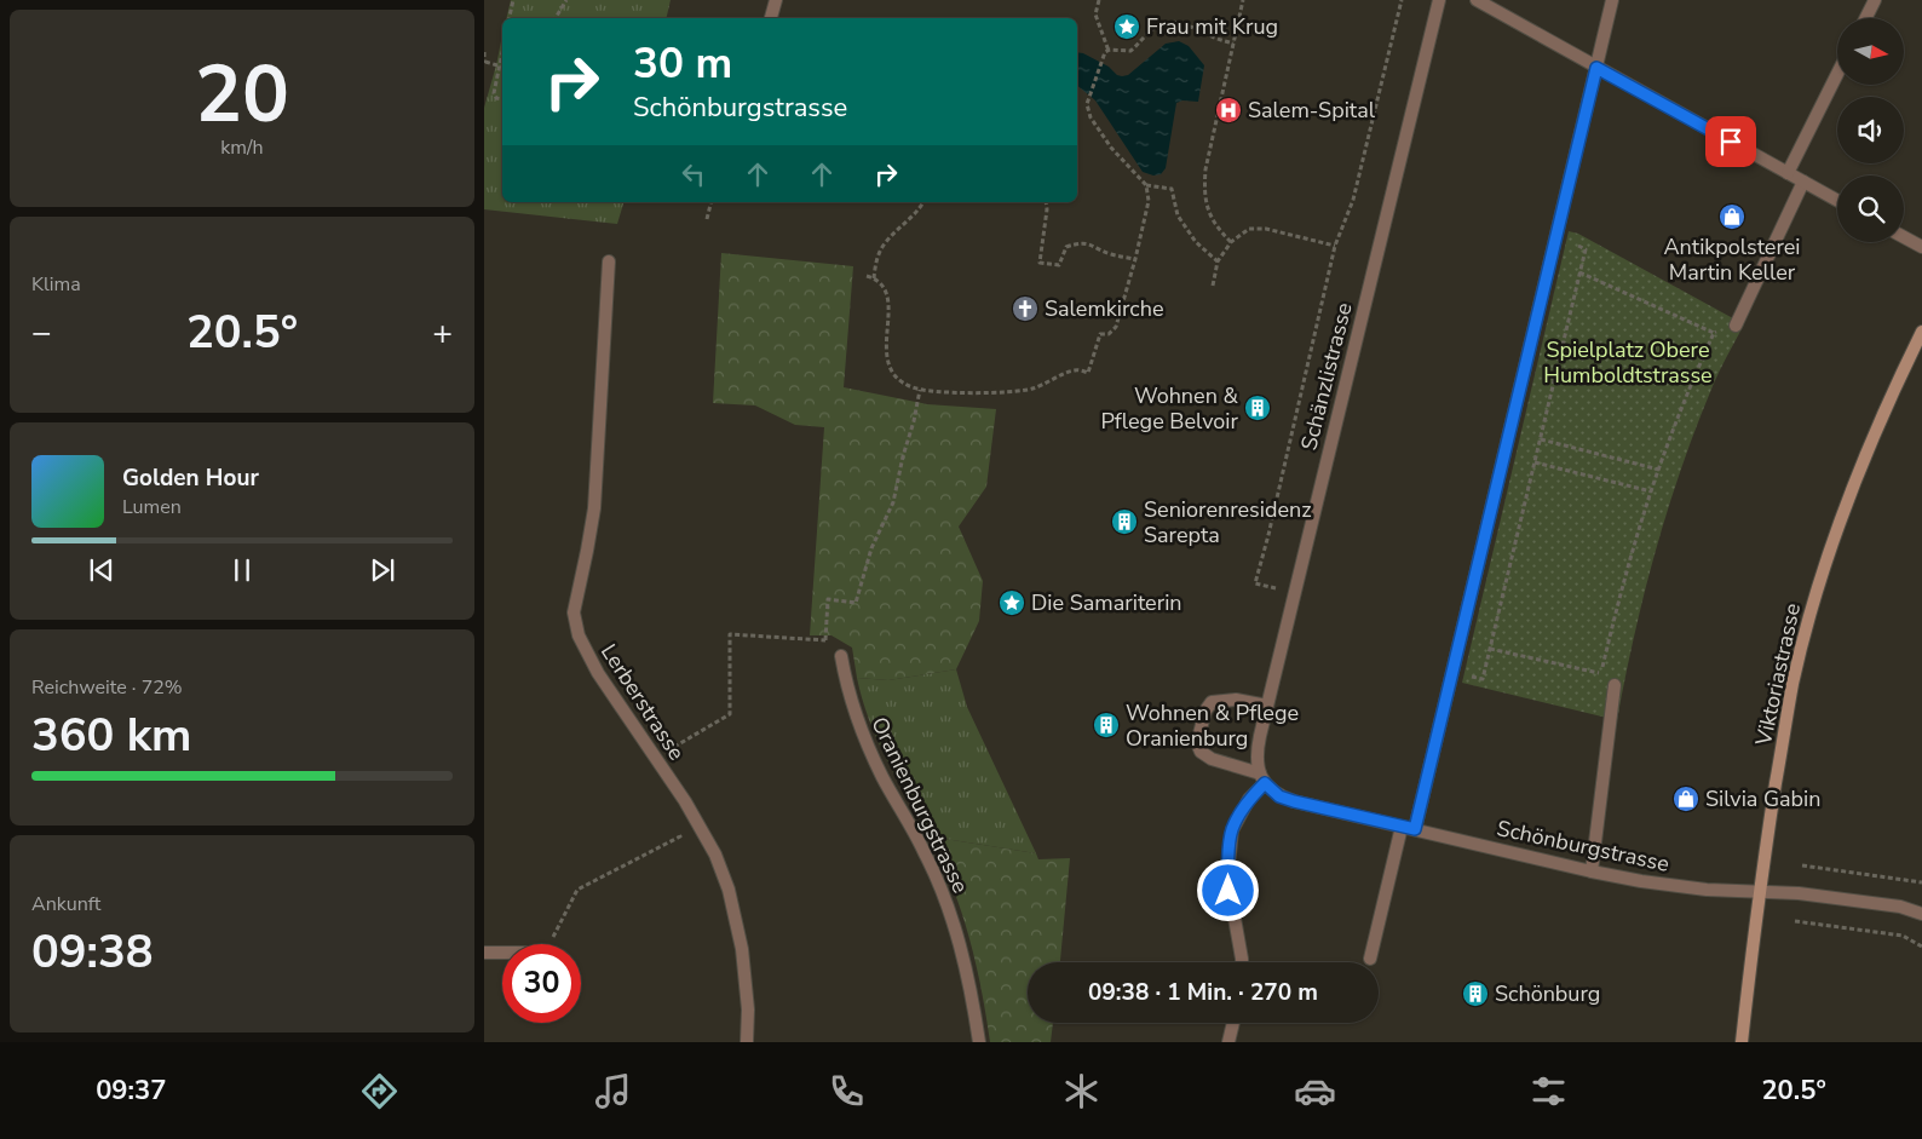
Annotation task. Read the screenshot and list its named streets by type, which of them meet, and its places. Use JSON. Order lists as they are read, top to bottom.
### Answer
{
  "streets": {
    "main road": ["Viktoriastrasse"],
    "street": [
      "Schänzlistrasse",
      "Lerberstrasse",
      "Oranienburgstrasse",
      "Schönburgstrasse"
    ]
  },
  "crossings": [
    ["Schänzlistrasse", "Schönburgstrasse"],
    ["Viktoriastrasse", "Schönburgstrasse"]
  ],
  "parks": ["Spielplatz Obere Humboldtstrasse"],
  "places": {
    "place": ["Frau mit Krug", "Die Samariterin"],
    "hospital": ["Salem-Spital"],
    "shop": ["Antikpolsterei Martin Keller", "Silvia Gabin"],
    "church": ["Salemkirche"],
    "building": [
      "Wohnen & Pflege Belvoir",
      "Seniorenresidenz Sarepta",
      "Wohnen & Pflege Oranienburg",
      "Schönburg"
    ]
  },
  "north": "right",
  "page": {
    "tile": [
      ["20", "km/h"],
      "Klima",
      ["Reichweite · 72%", "360 km"],
      ["Ankunft", "09:38"]
    ],
    "turn": ["30 m", "Schönburgstrasse"],
    "heat": ["−", "20.5°", "+"],
    "song": ["Golden Hour", "Lumen"],
    "limit": "30",
    "trip": "09:38 · 1 Min. · 270 m",
    "tabs": ["09:37", "20.5°"]
  }
}
